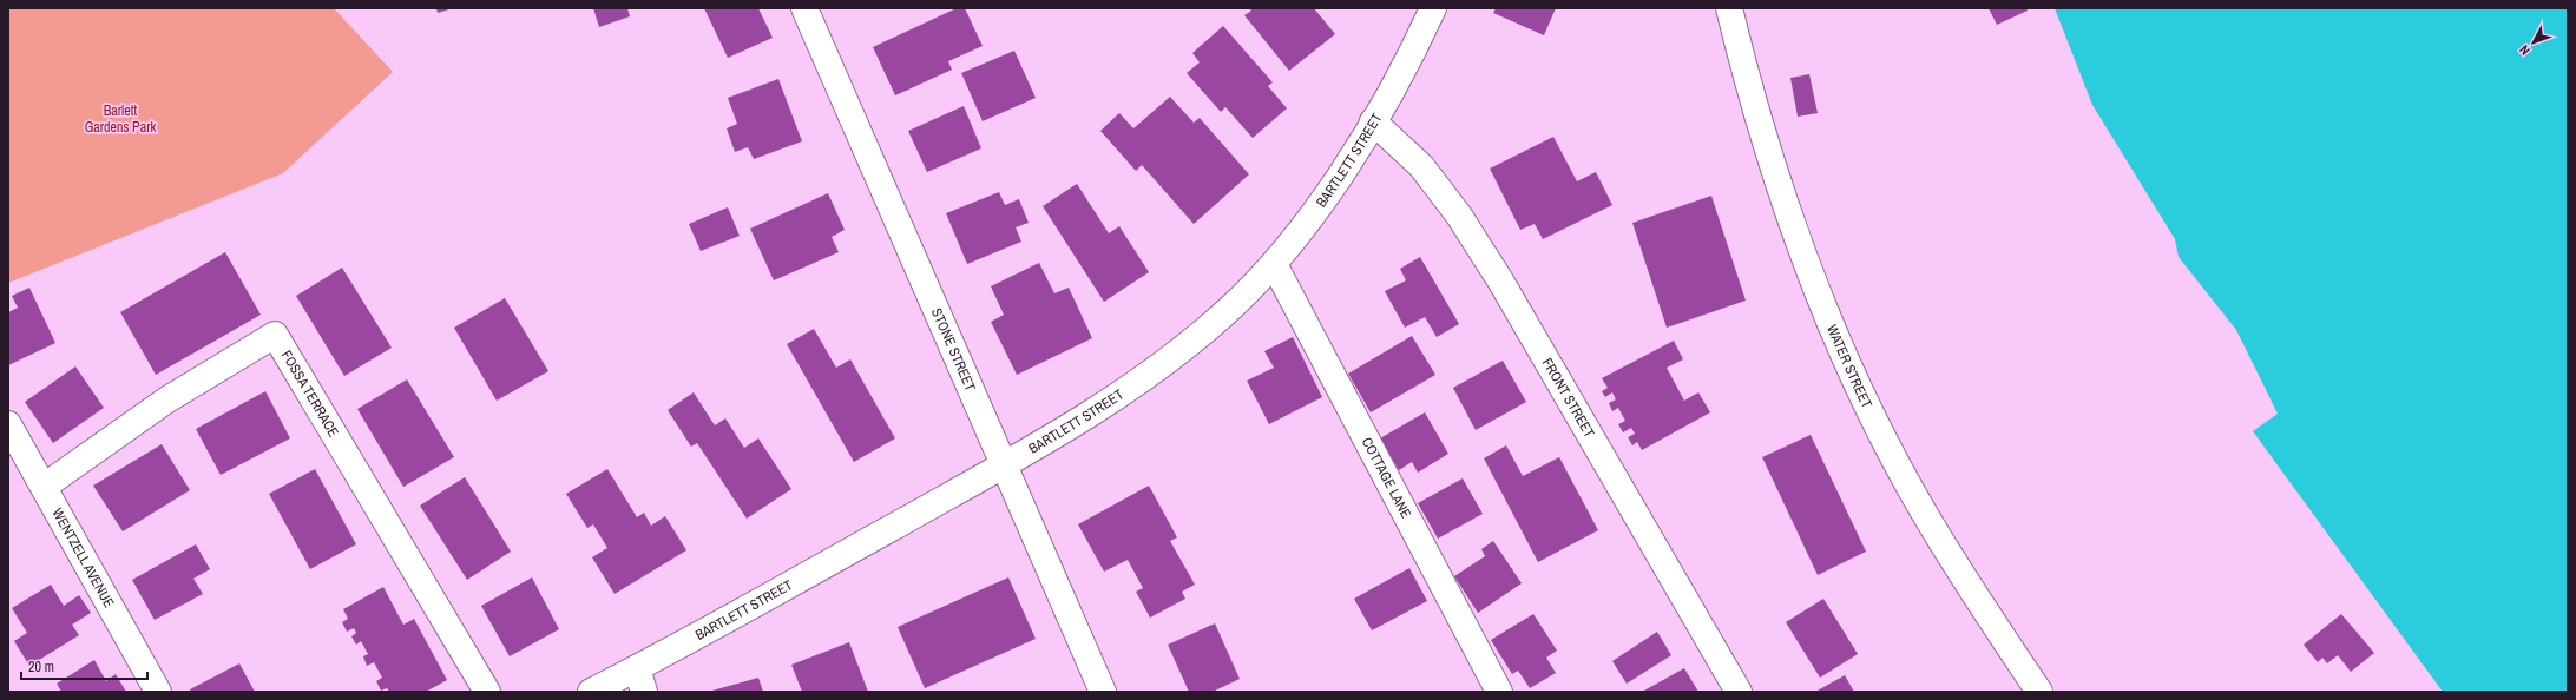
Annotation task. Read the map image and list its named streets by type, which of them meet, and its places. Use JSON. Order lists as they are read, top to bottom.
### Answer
{
  "streets": {
    "street": [
      "BARTLETT STREET",
      "STONE STREET",
      "WATER STREET",
      "FOSSA TERRACE",
      "FRONT STREET",
      "COTTAGE LANE",
      "WENTZELL AVENUE"
    ]
  },
  "crossings": [
    ["BARTLETT STREET", "STONE STREET"],
    ["BARTLETT STREET", "FRONT STREET"],
    ["BARTLETT STREET", "COTTAGE LANE"],
    ["FOSSA TERRACE", "WENTZELL AVENUE"]
  ],
  "parks": ["Barlett Gardens Park"],
  "scale_bar": "20 m",
  "north": "bottom left"
}
